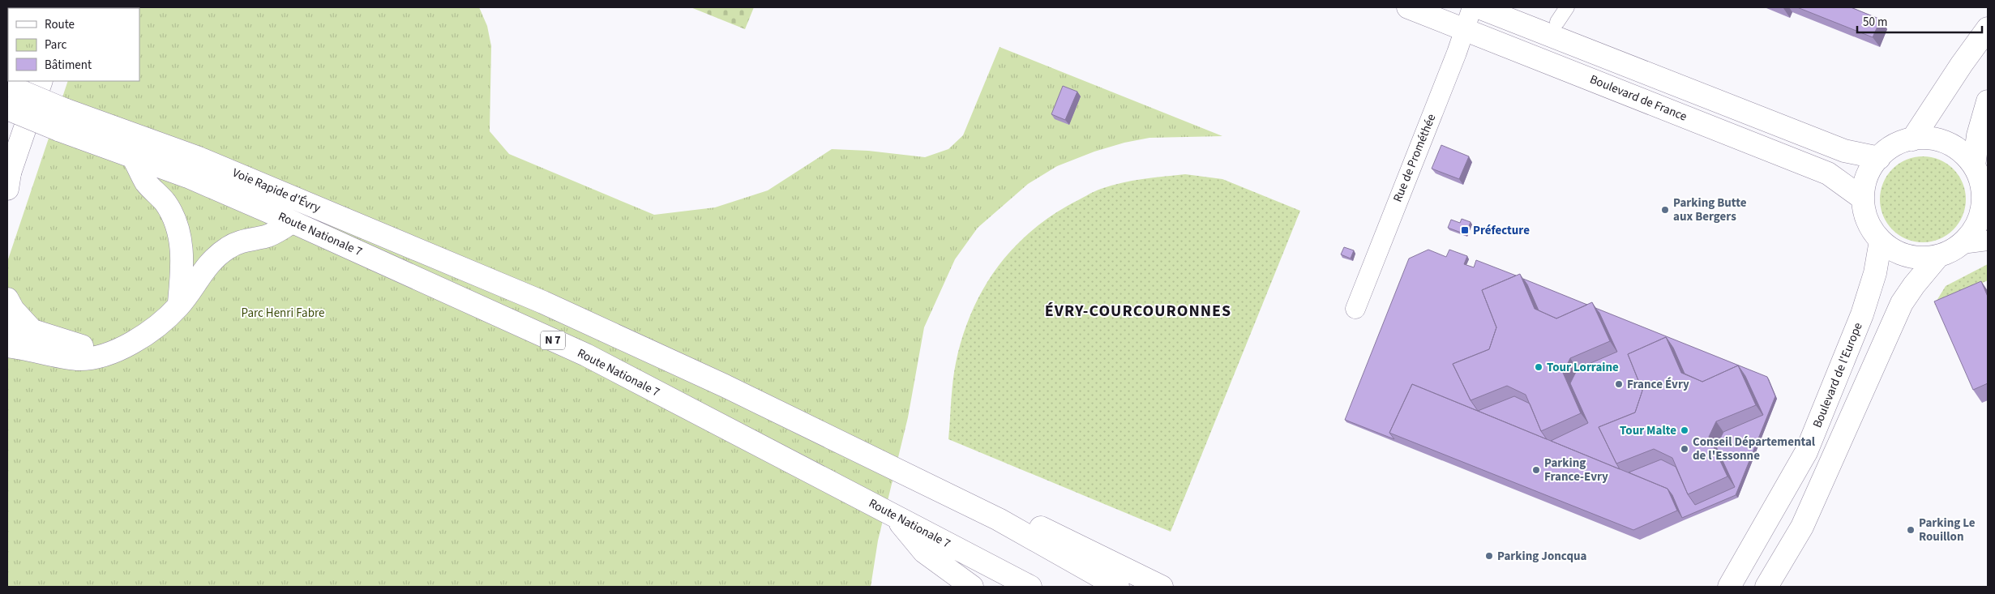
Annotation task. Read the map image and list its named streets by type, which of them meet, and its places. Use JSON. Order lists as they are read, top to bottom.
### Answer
{
  "streets": {
    "main road": [
      "Boulevard de France",
      "Voie Rapide d'Évry",
      "Route Nationale 7",
      "N 7",
      "Boulevard de l'Europe"
    ],
    "street": ["Rue de Prométhée"]
  },
  "crossings": [
    ["Boulevard de France", "Rue de Prométhée"],
    ["Boulevard de France", "Boulevard de l'Europe"],
    ["Voie Rapide d'Évry", "Route Nationale 7"],
    ["Voie Rapide d'Évry", "N 7"]
  ],
  "districts": ["ÉVRY-COURCOURONNES"],
  "parks": ["Parc Henri Fabre"],
  "places": {
    "other": [
      "Parking Butte aux Bergers",
      "Tour Lorraine",
      "France Évry",
      "Tour Malte",
      "Conseil Départemental de l'Essonne",
      "Parking France-Evry",
      "Parking Le Rouillon",
      "Parking Joncqua"
    ],
    "transit": ["Préfecture"]
  },
  "legend": ["Route", "Parc", "Bâtiment"],
  "scale_bar": "50 m"
}
